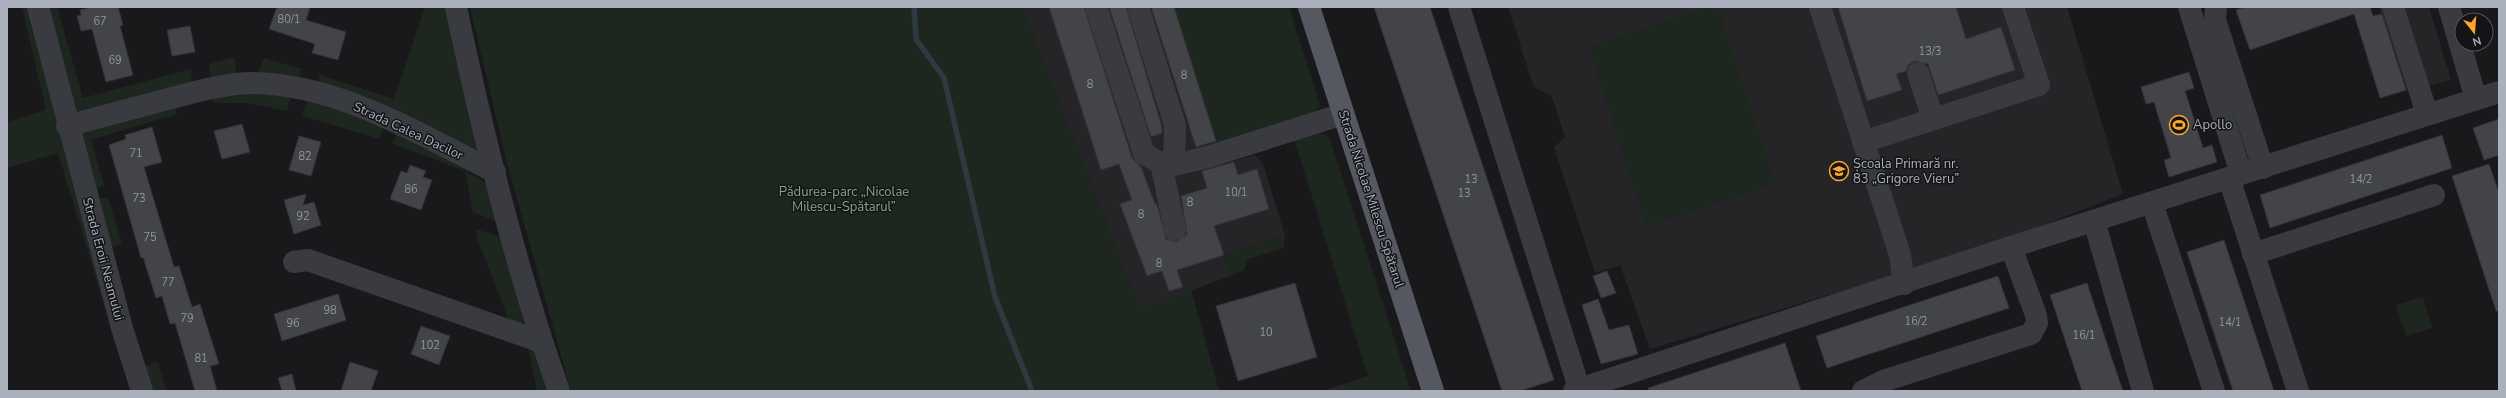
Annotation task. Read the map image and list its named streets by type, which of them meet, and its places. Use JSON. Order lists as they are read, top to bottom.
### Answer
{
  "streets": {
    "main road": ["Strada Nicolae Milescu Spătarul"],
    "street": ["Strada Calea Dacilor", "Strada Eroii Neamului"]
  },
  "crossings": [
    ["Strada Calea Dacilor", "Strada Eroii Neamului"]
  ],
  "parks": ["Pădurea-parc „Nicolae Milescu-Spătarul”"],
  "places": {
    "sports": ["Apollo"],
    "school or university": ["Școala Primară nr. 83 „Grigore Vieru”"]
  },
  "house_numbers": [
    "80/1",
    "67",
    "13/3",
    "69",
    "8",
    "8",
    "71",
    "82",
    "13",
    "14/2",
    "86",
    "10/1",
    "13",
    "73",
    "8",
    "8",
    "92",
    "75",
    "8",
    "77",
    "98",
    "79",
    "16/2",
    "14/1",
    "96",
    "10",
    "16/1",
    "102",
    "81"
  ],
  "north": "bottom"
}
